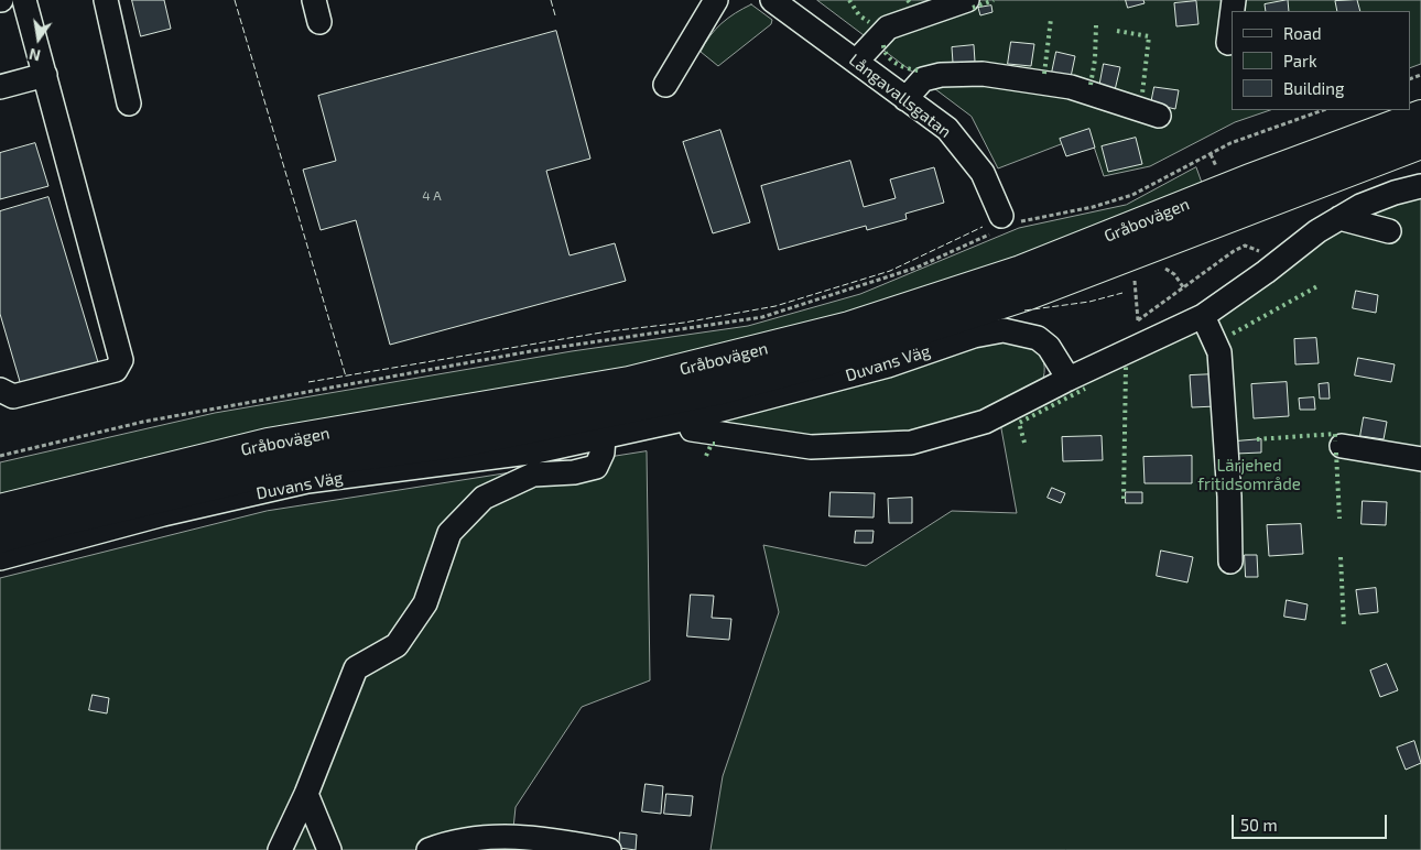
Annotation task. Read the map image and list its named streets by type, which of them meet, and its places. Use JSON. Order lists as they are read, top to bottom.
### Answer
{
  "streets": {
    "main road": ["Gråbovägen"],
    "street": ["Långavallsgatan", "Duvans Väg"]
  },
  "parks": ["Lärjehed fritidsområde"],
  "house_numbers": ["4 A"],
  "legend": ["Road", "Park", "Building"],
  "scale_bar": "50 m",
  "north": "bottom"
}
